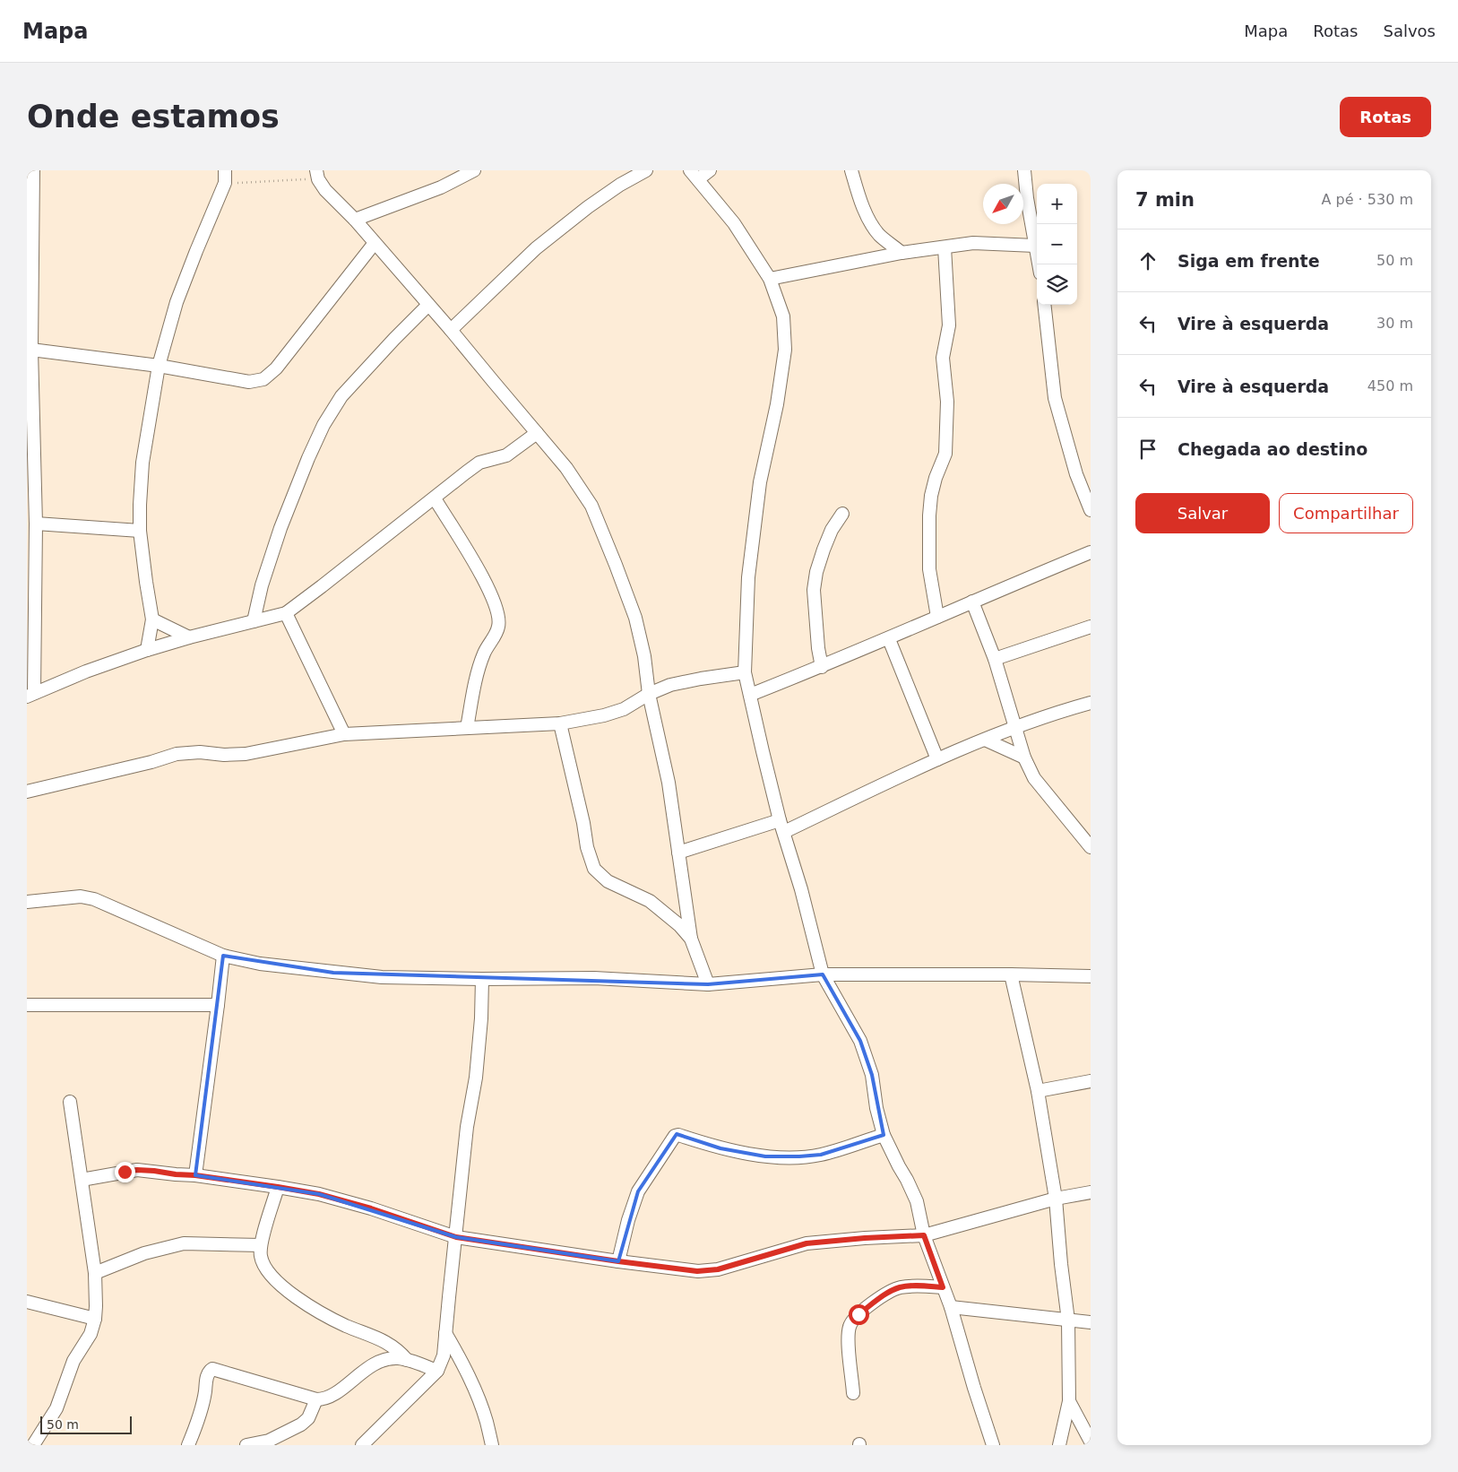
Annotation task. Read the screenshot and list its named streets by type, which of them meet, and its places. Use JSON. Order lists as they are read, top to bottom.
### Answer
{
  "scale_bar": "50 m",
  "north": "bottom left",
  "page": {
    "header": "Mapa",
    "nav": ["Mapa", "Rotas", "Salvos"],
    "buttons": [
      "Rotas",
      ["Salvar", "Compartilhar"]
    ],
    "title": "Onde estamos",
    "heading": ["7 min", "A pé · 530 m"],
    "map_buttons": ["+", "−"],
    "list": [
      ["Siga em frente", "50 m"],
      ["Vire à esquerda", "30 m"],
      ["Vire à esquerda", "450 m"],
      "Chegada ao destino"
    ],
    "scale": "50 m"
  }
}
